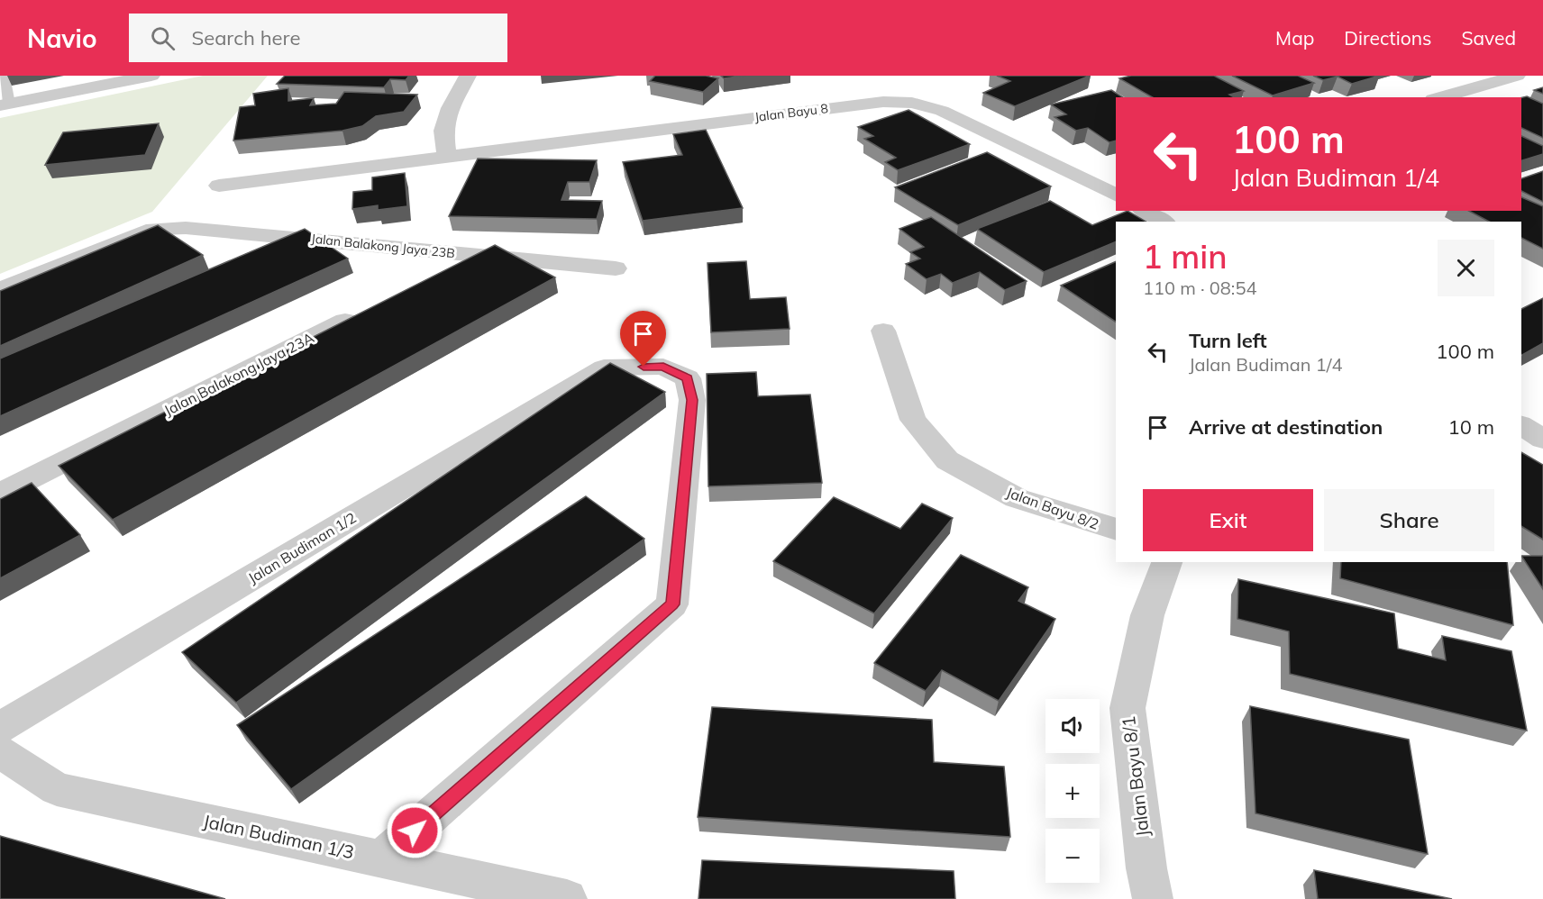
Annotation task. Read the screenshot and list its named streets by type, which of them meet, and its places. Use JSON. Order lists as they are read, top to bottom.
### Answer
{
  "streets": {
    "street": [
      "Jalan Bayu 8",
      "Jalan Balakong Jaya 23B",
      "Jalan Balakong Jaya 23A",
      "Jalan Bayu 8/2",
      "Jalan Budiman 1/2",
      "Jalan Bayu 8/1",
      "Jalan Budiman 1/3"
    ]
  },
  "crossings": [
    ["Jalan Budiman 1/2", "Jalan Budiman 1/3"]
  ],
  "page": {
    "header": "Navio",
    "search": "Search here",
    "nav": ["Map", "Directions", "Saved"],
    "turn": ["100 m", "Jalan Budiman 1/4"],
    "heading": ["1 min", "110 m · 08:54"],
    "list": [
      {
        "name": "Turn left",
        "note": "Jalan Budiman 1/4",
        "value": "100 m"
      },
      {
        "name": "Arrive at destination",
        "value": "10 m"
      }
    ],
    "buttons": ["Exit", "Share"],
    "map_buttons": ["+", "−"]
  }
}
